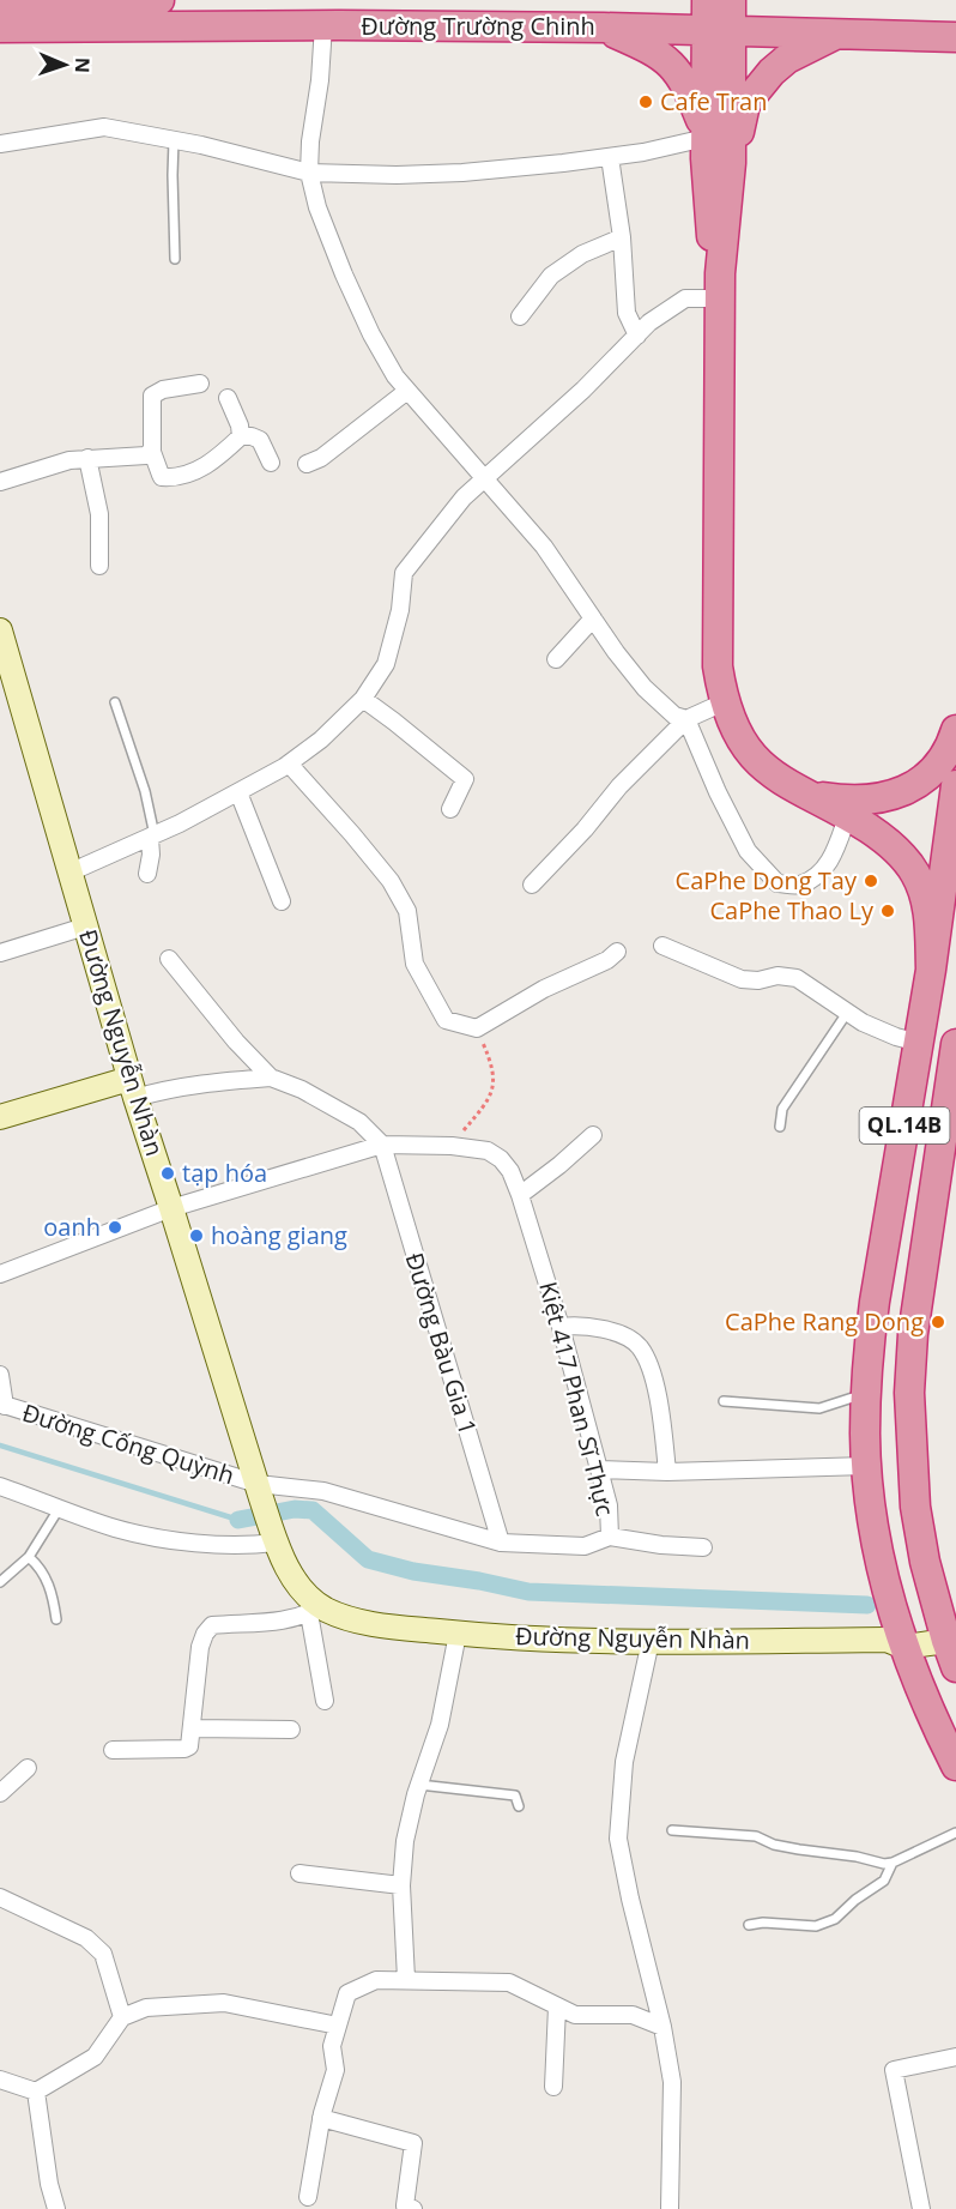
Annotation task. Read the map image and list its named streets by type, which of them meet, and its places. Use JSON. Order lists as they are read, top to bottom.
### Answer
{
  "streets": {
    "highway": ["Đường Trường Chinh", "QL.14B"],
    "street": [
      "Đường Nguyễn Nhàn",
      "Đường Bàu Gia 1",
      "Kiệt 417 Phan Sĩ Thực",
      "Đường Cống Quỳnh"
    ]
  },
  "crossings": [
    ["Đường Nguyễn Nhàn", "QL.14B"],
    ["Đường Nguyễn Nhàn", "Kiệt 417 Phan Sĩ Thực"],
    ["Đường Nguyễn Nhàn", "Đường Cống Quỳnh"],
    ["Đường Bàu Gia 1", "Kiệt 417 Phan Sĩ Thực"],
    ["Đường Bàu Gia 1", "Đường Cống Quỳnh"],
    ["Kiệt 417 Phan Sĩ Thực", "Đường Cống Quỳnh"]
  ],
  "places": [
    "Cafe Tran",
    "CaPhe Dong Tay",
    "CaPhe Thao Ly",
    "tạp hóa",
    "oanh",
    "hoàng giang",
    "CaPhe Rang Dong"
  ],
  "north": "right"
}
